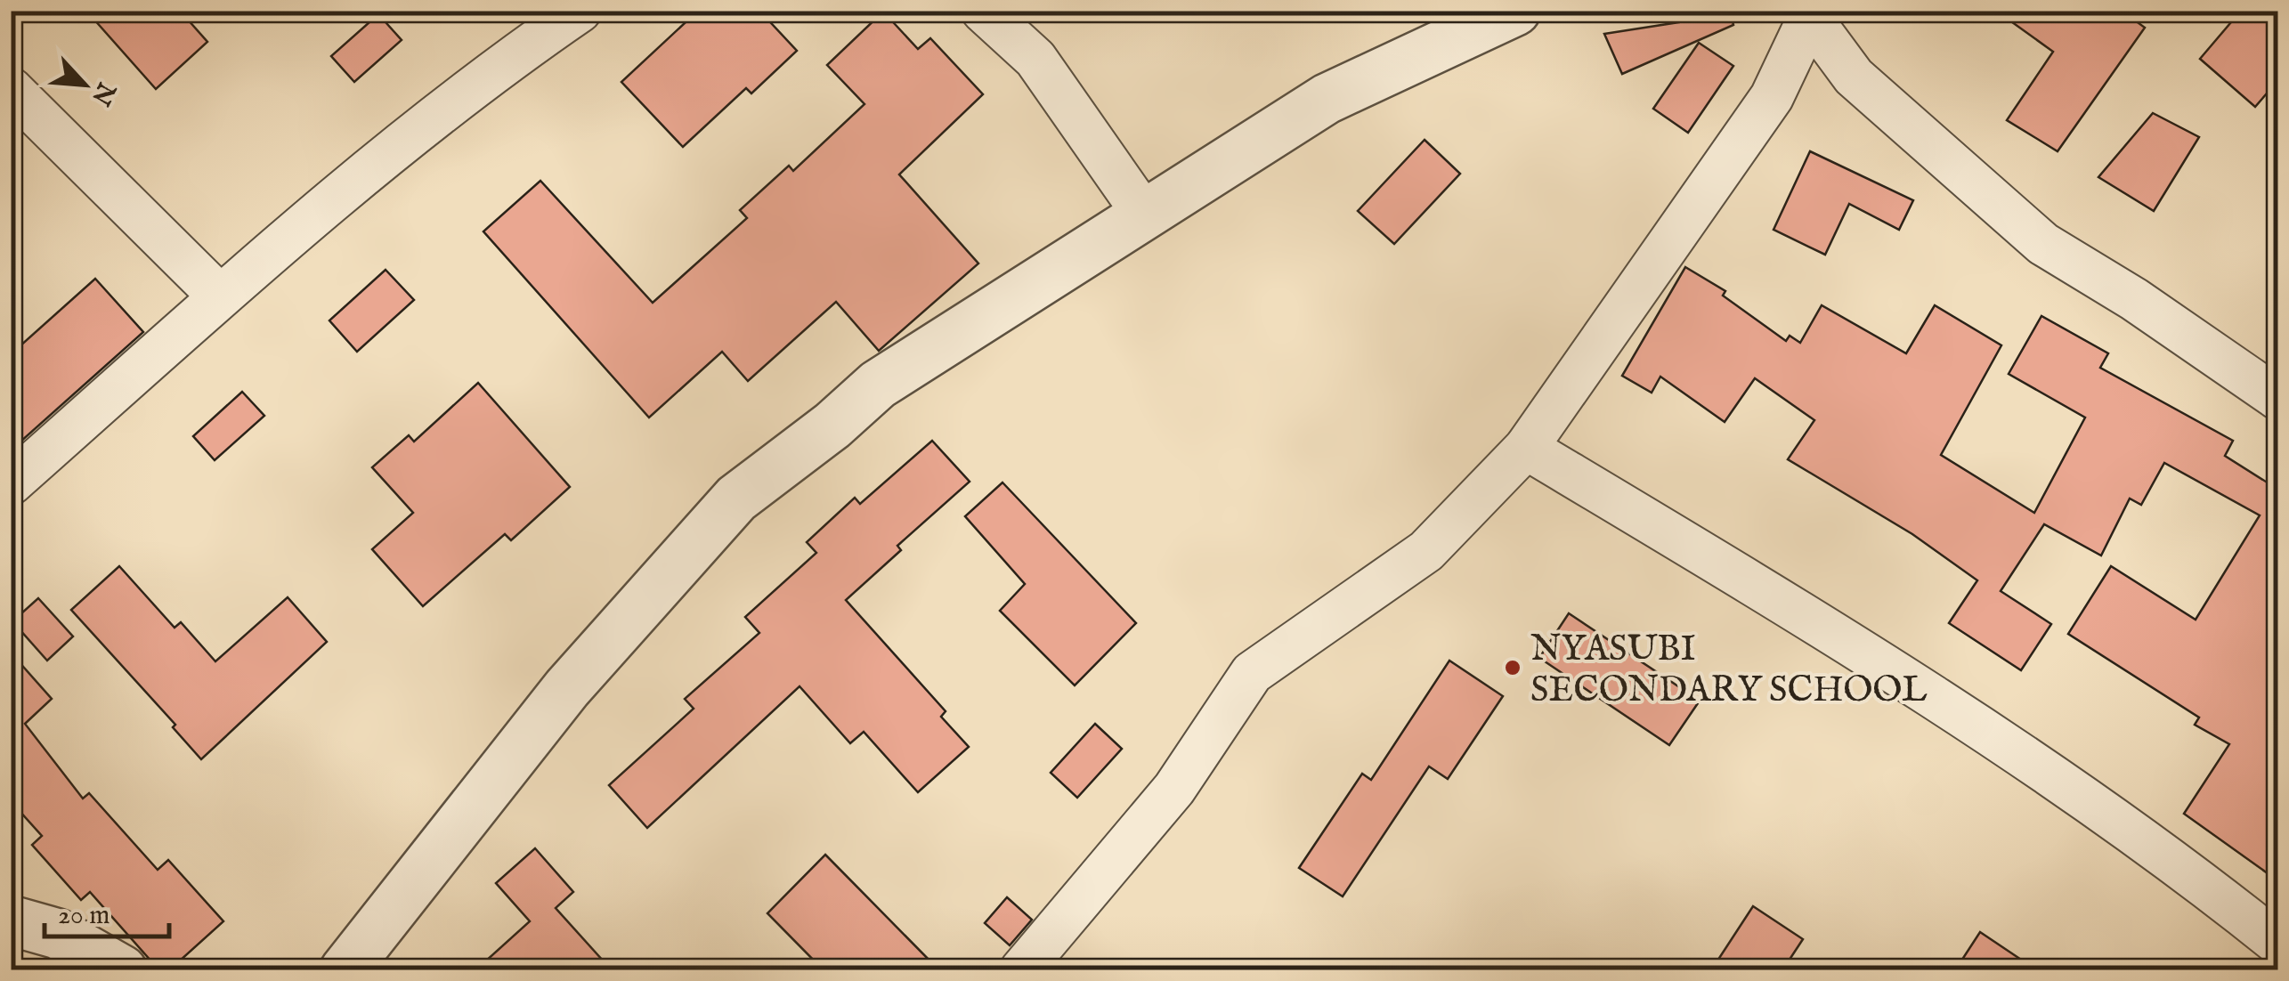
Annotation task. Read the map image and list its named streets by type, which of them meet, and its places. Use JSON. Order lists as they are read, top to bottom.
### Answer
{
  "places": ["NYASUBI SECONDARY SCHOOL"],
  "scale_bar": "20 m",
  "north": "bottom right"
}
